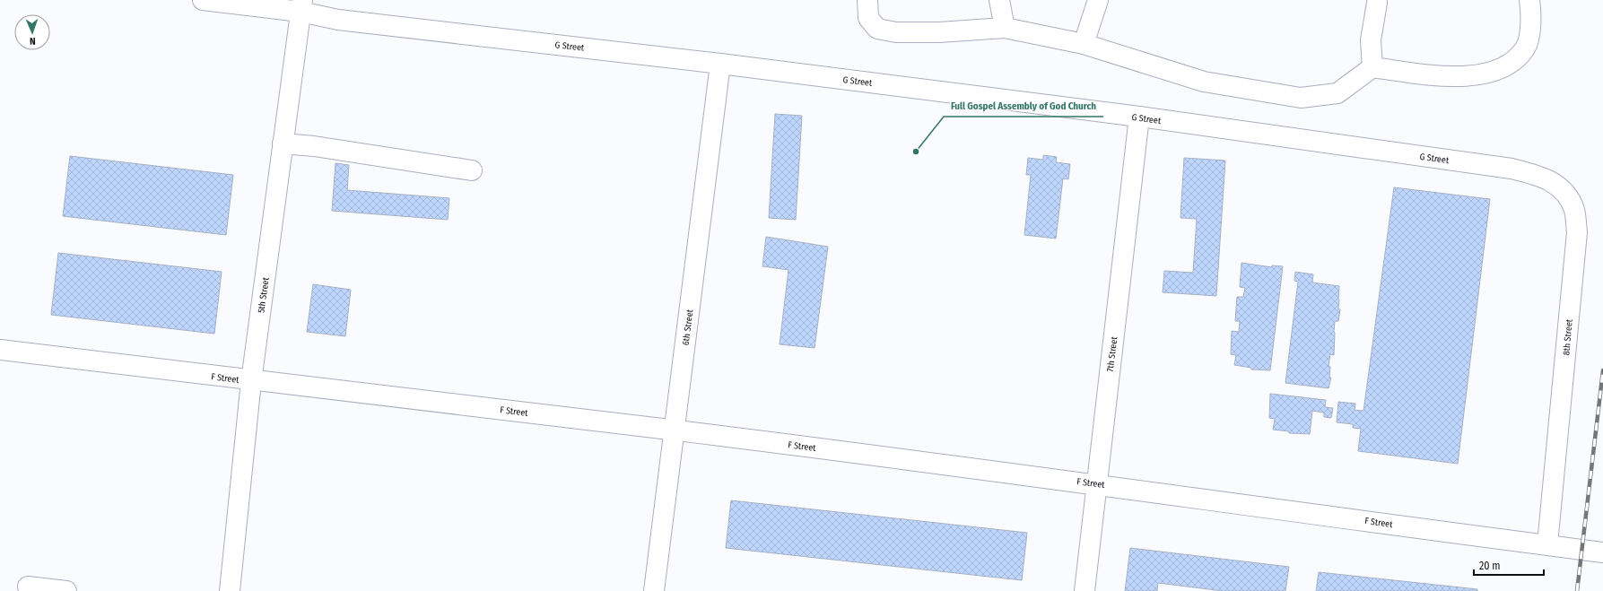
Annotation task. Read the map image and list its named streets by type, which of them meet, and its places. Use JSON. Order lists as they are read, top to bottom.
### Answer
{
  "streets": {
    "street": [
      "G Street",
      "5th Street",
      "6th Street",
      "8th Street",
      "7th Street",
      "F Street"
    ]
  },
  "crossings": [
    ["G Street", "5th Street"],
    ["G Street", "6th Street"],
    ["G Street", "8th Street"],
    ["G Street", "7th Street"],
    ["5th Street", "F Street"],
    ["6th Street", "F Street"],
    ["8th Street", "F Street"],
    ["7th Street", "F Street"]
  ],
  "places": ["Full Gospel Assembly of God Church"],
  "scale_bar": "20 m",
  "north": "bottom"
}
